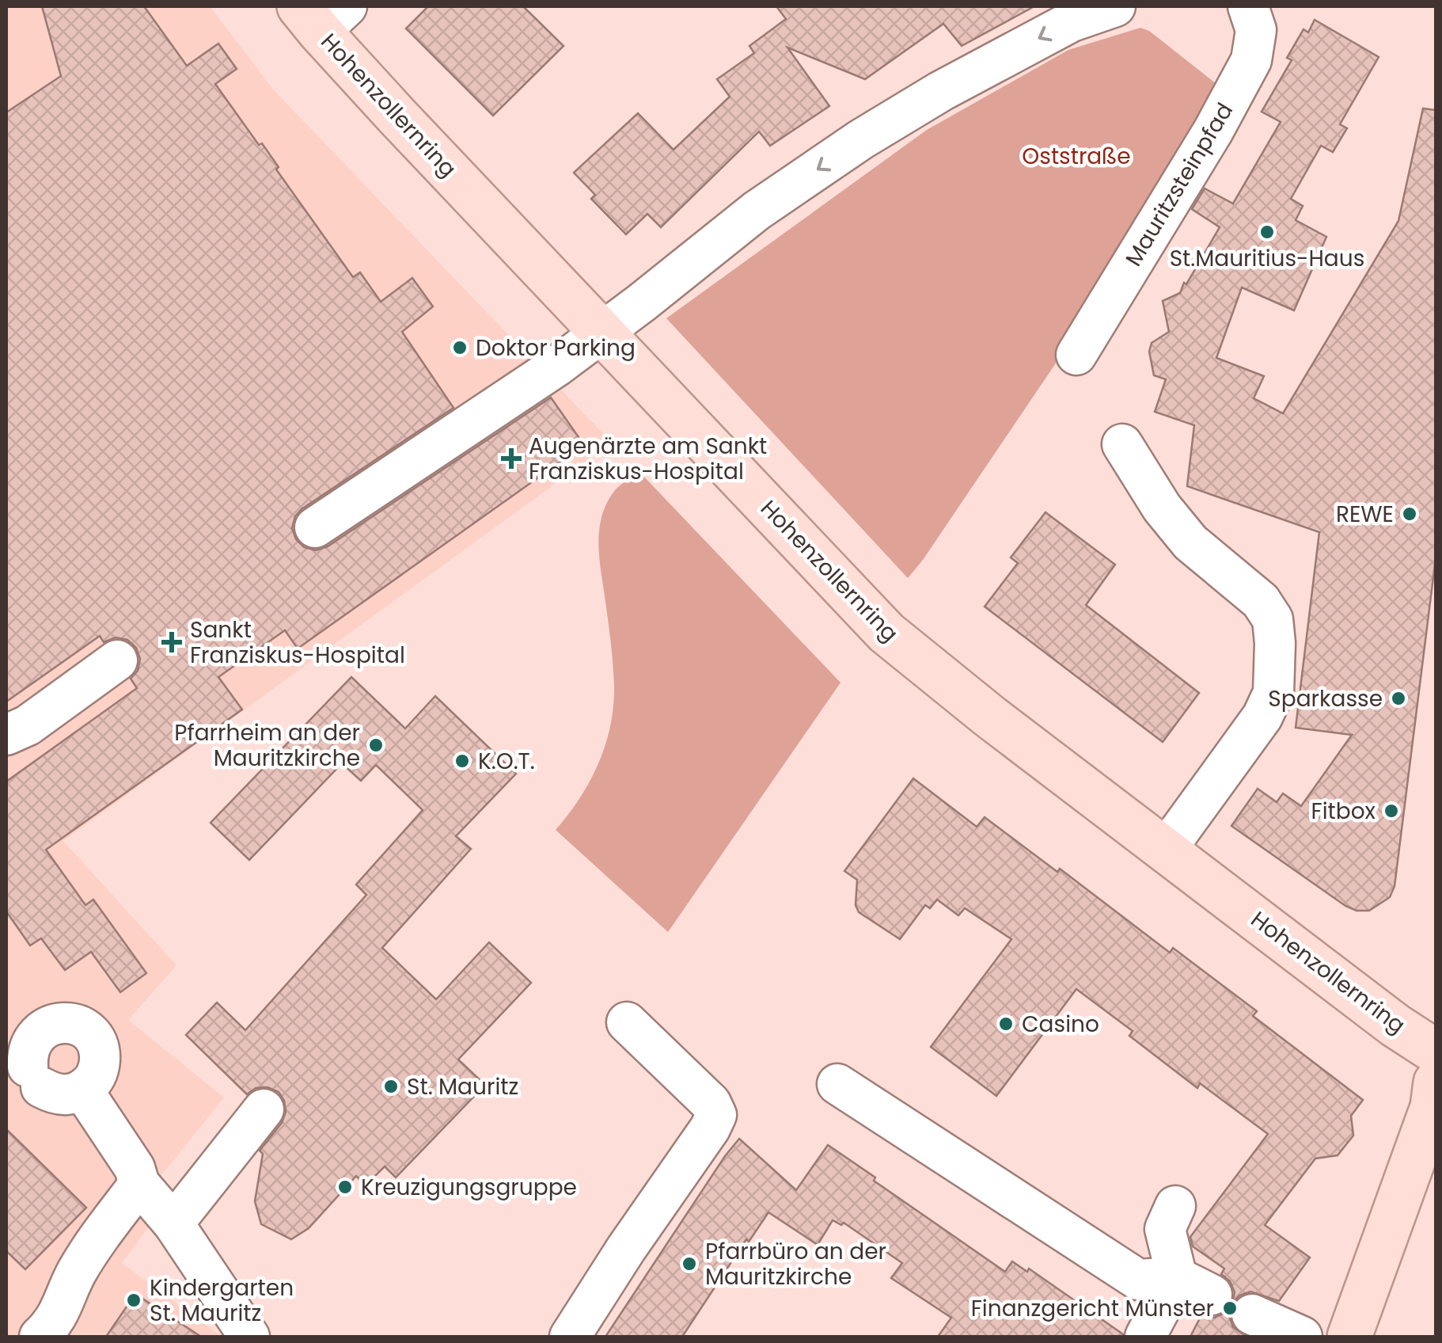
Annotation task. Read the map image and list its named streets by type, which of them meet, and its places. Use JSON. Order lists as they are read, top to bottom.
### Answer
{
  "streets": {
    "main road": ["Hohenzollernring"],
    "street": ["Mauritzsteinpfad"]
  },
  "parks": ["Oststraße"],
  "places": {
    "other": [
      "St.Mauritius-Haus",
      "Doktor Parking",
      "REWE",
      "Sparkasse",
      "Pfarrheim an der Mauritzkirche",
      "K.O.T.",
      "Fitbox",
      "Casino",
      "St. Mauritz",
      "Kreuzigungsgruppe",
      "Pfarrbüro an der Mauritzkirche",
      "Kindergarten St. Mauritz",
      "Finanzgericht Münster"
    ],
    "health": ["Augenärzte am Sankt Franziskus-Hospital", "Sankt Franziskus-Hospital"]
  }
}
